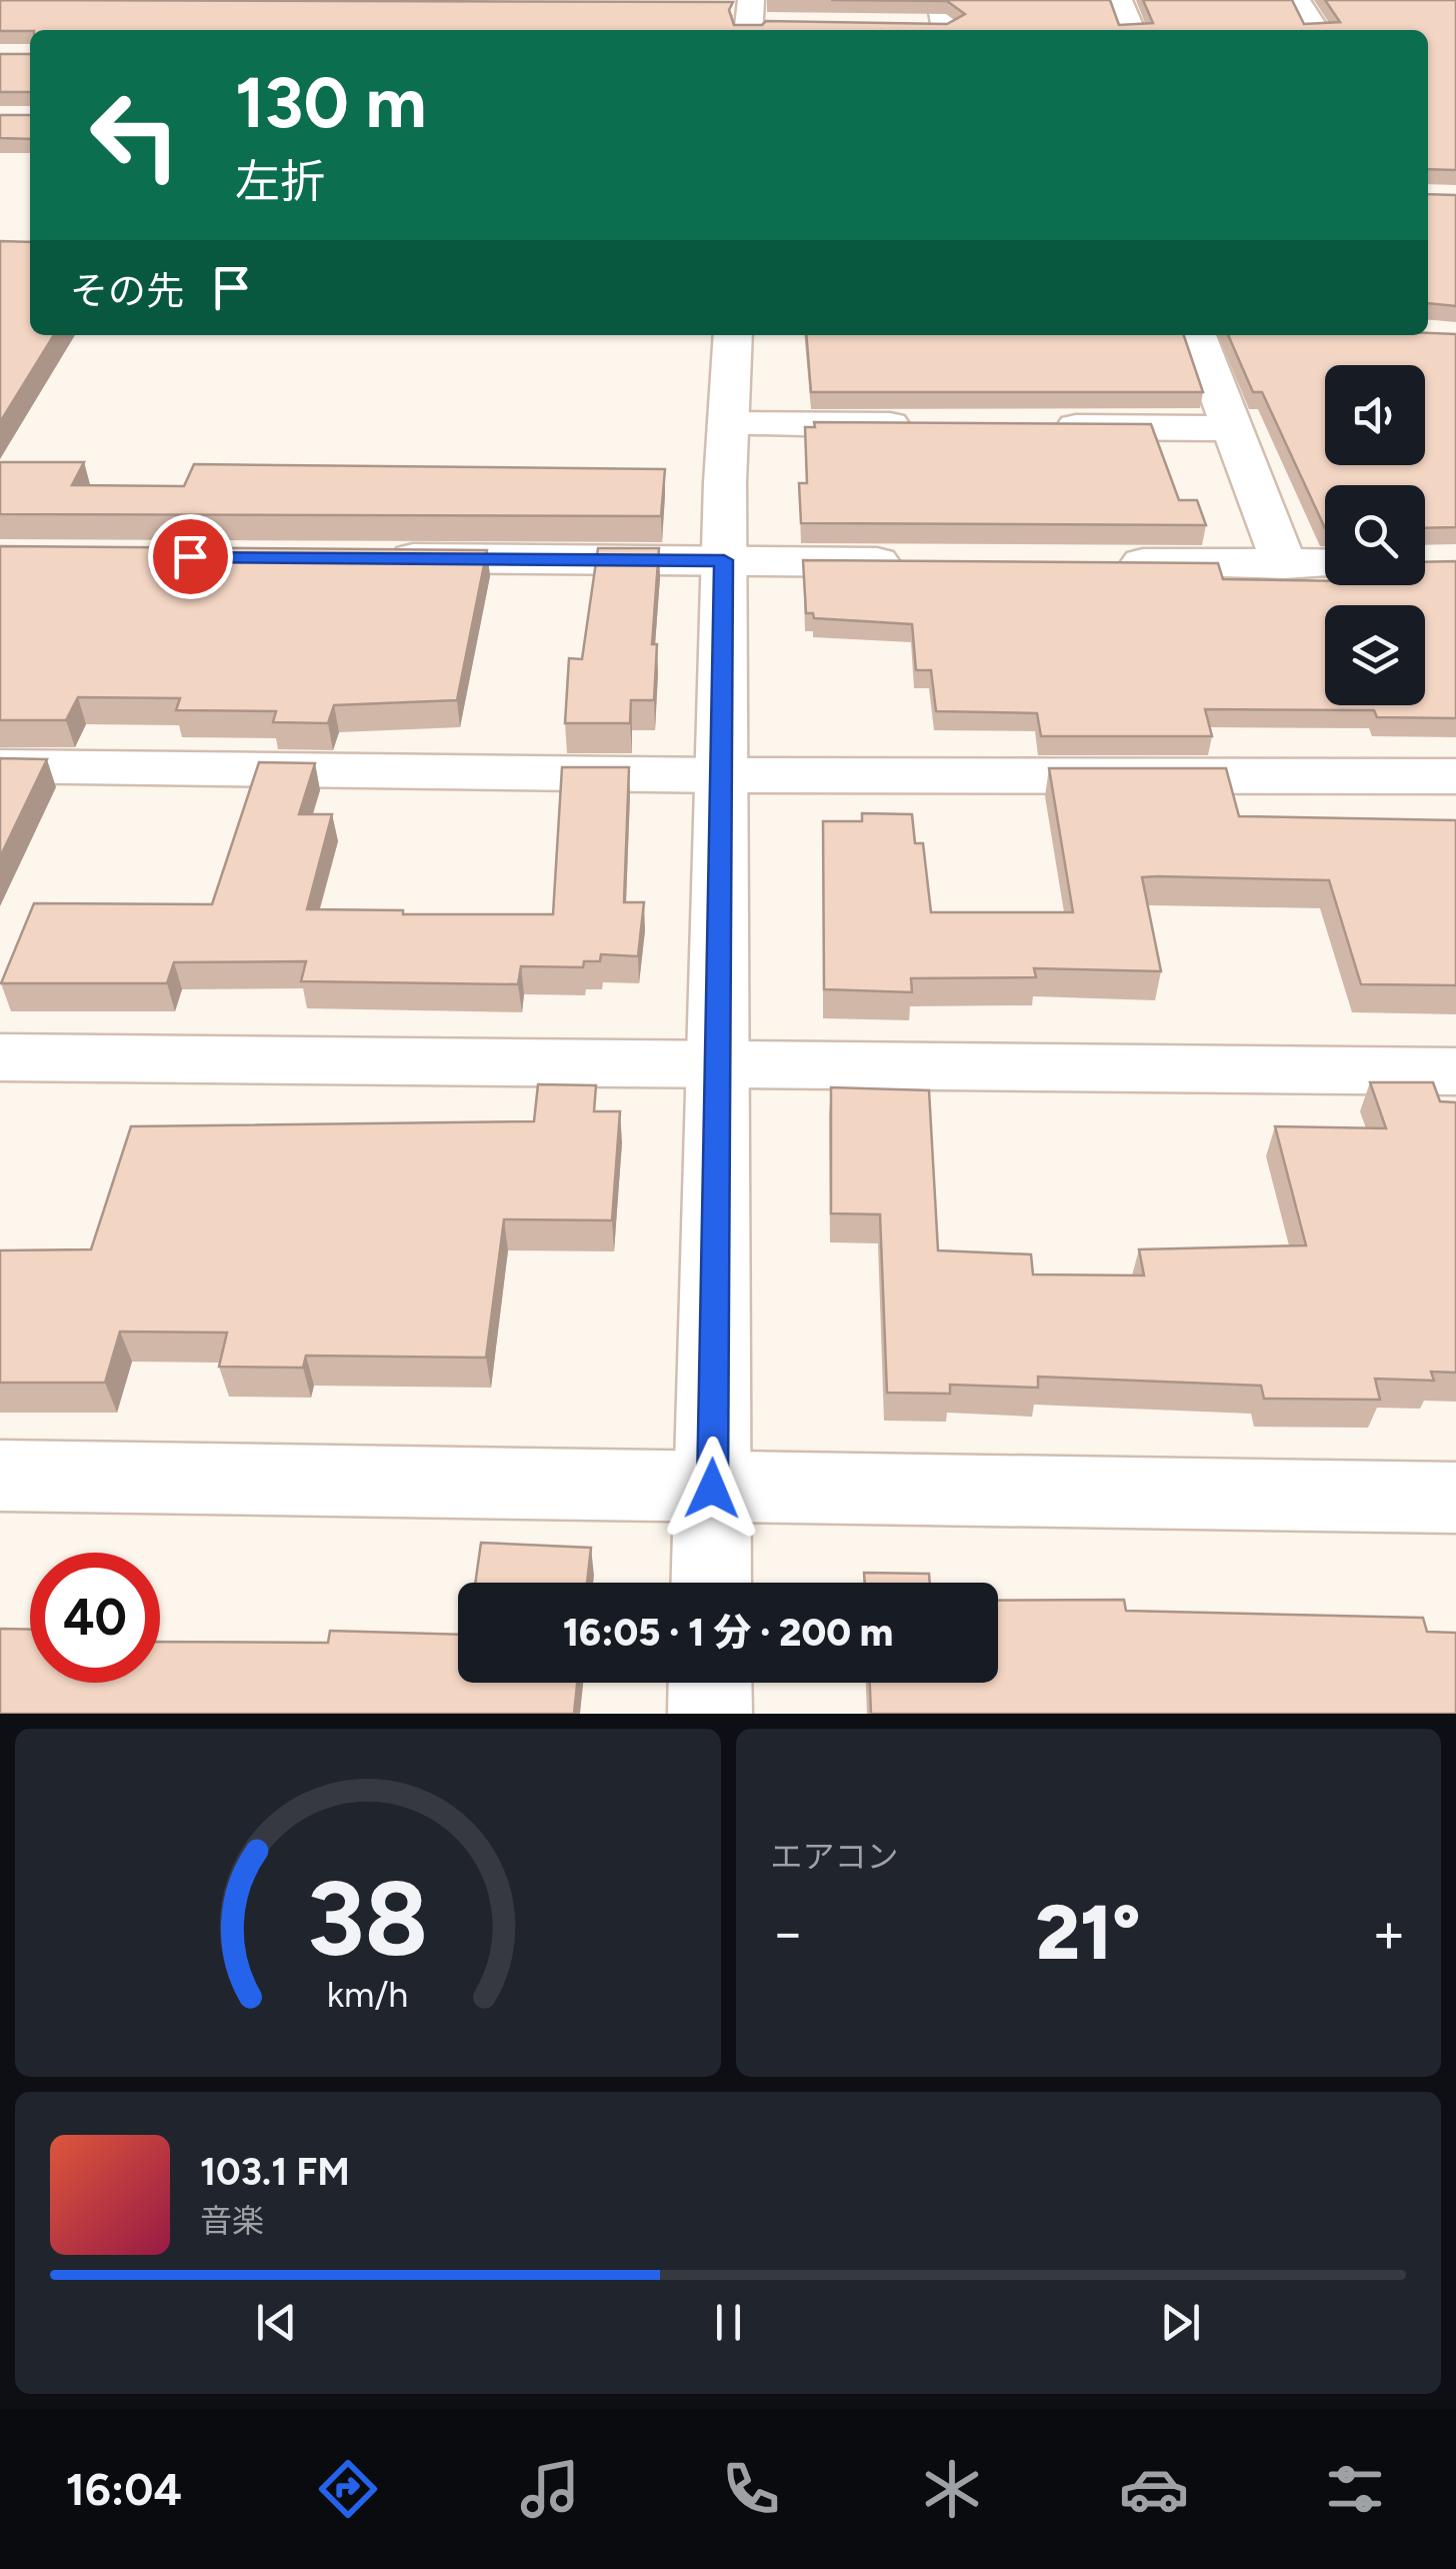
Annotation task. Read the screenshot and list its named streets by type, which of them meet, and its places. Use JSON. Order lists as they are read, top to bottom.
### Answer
{
  "page": {
    "turn": ["130 m", "左折"],
    "then": "その先",
    "limit": "40",
    "trip": "16:05 · 1 分 · 200 m",
    "tile": "エアコン",
    "heat": ["−", "21°", "+"],
    "song": ["103.1 FM", "音楽"],
    "tabs": "16:04",
    "gauge": ["38", "km/h"]
  }
}
